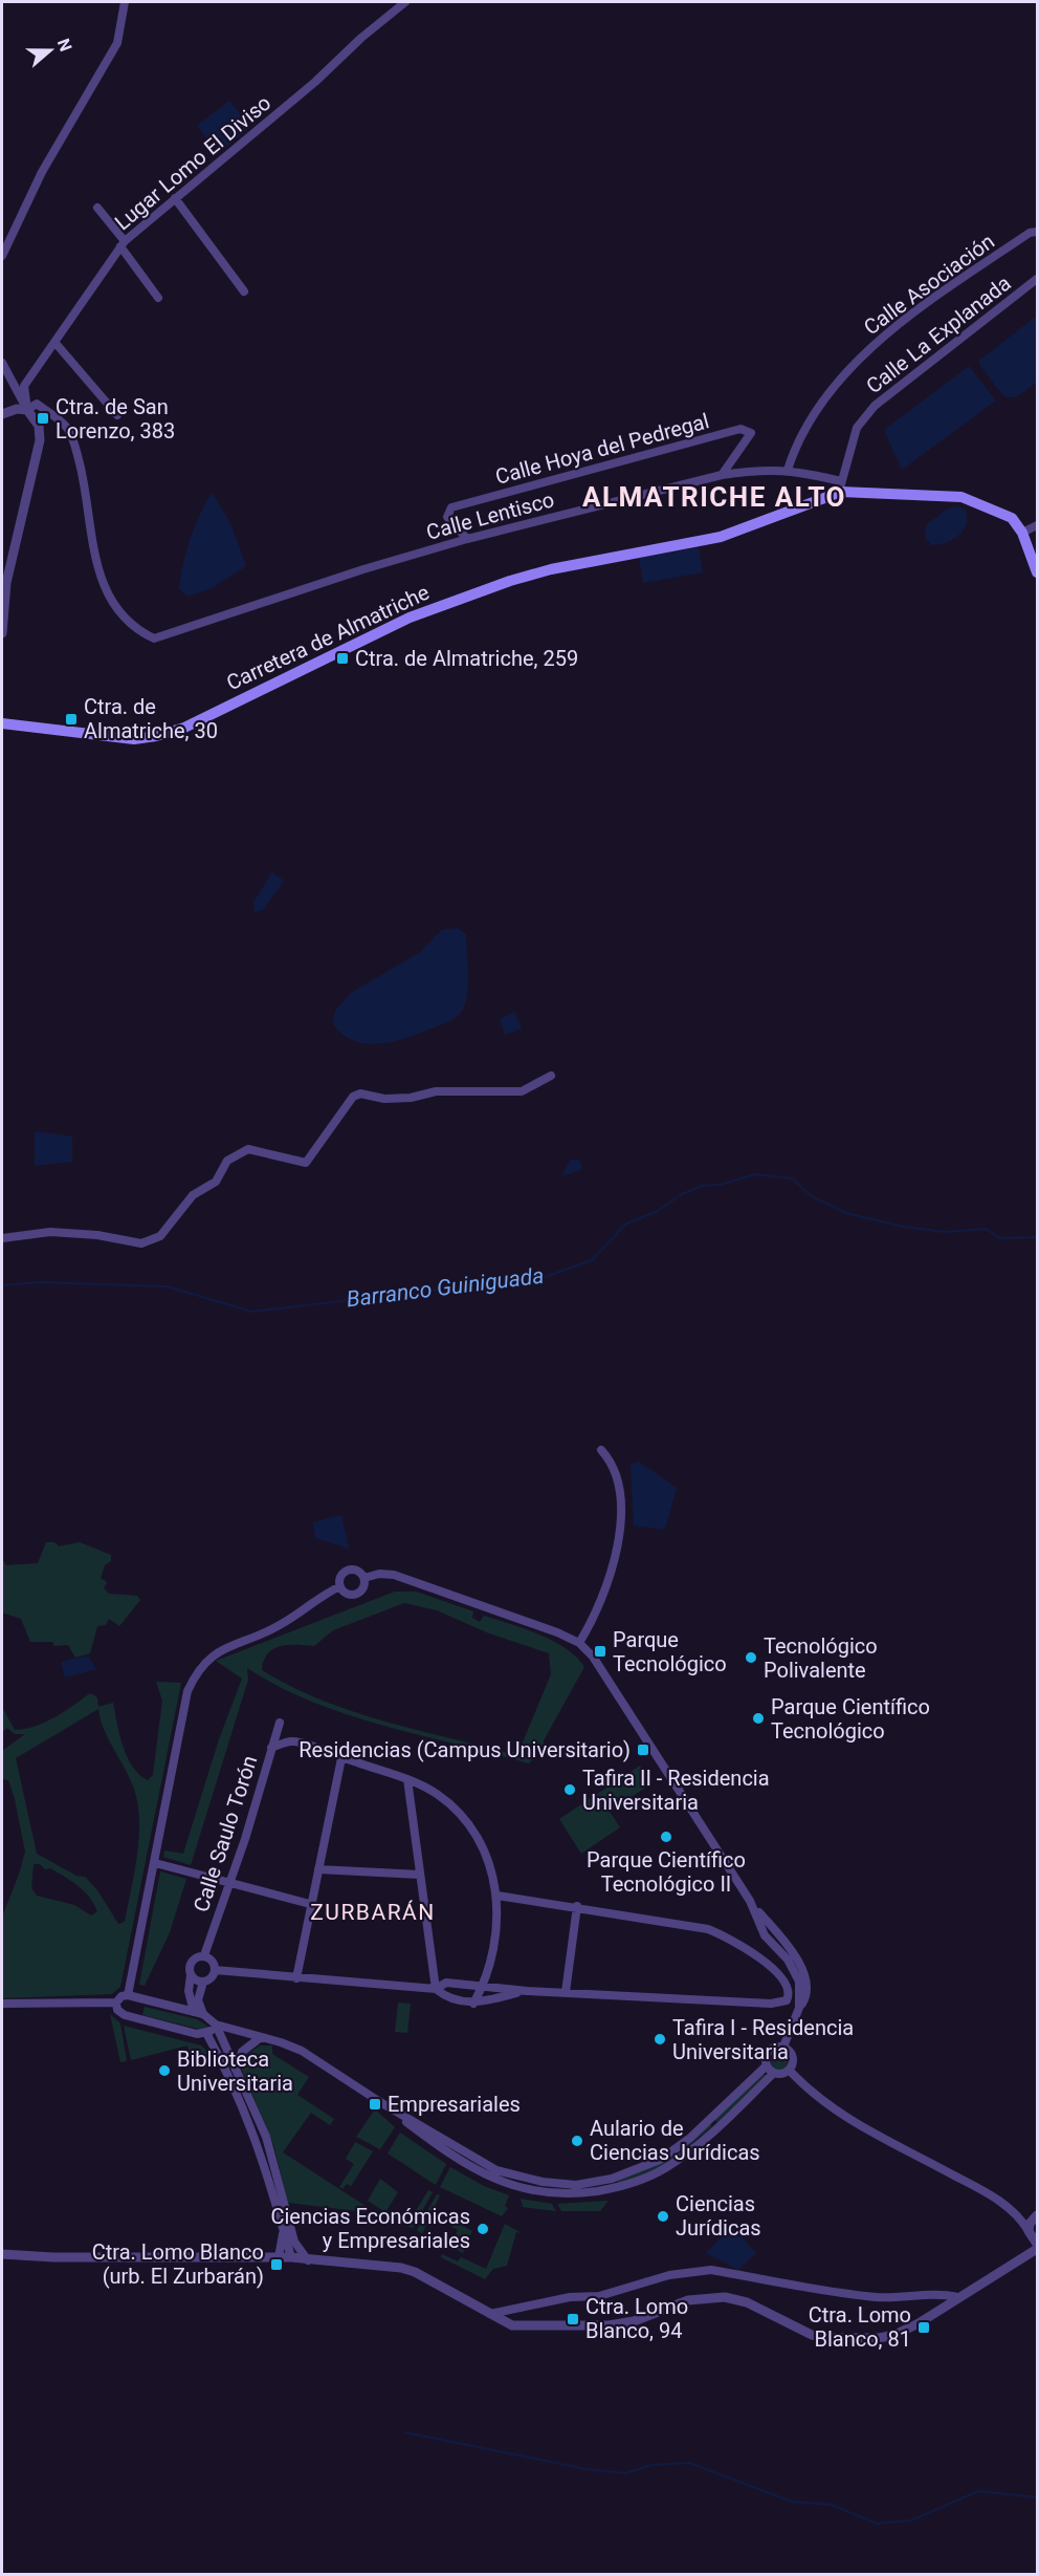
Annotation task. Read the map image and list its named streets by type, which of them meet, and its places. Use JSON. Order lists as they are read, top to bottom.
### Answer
{
  "streets": {
    "main road": ["Carretera de Almatriche"],
    "street": [
      "Lugar Lomo El Diviso",
      "Calle Asociación",
      "Calle La Explanada",
      "Calle Hoya del Pedregal",
      "Calle Lentisco",
      "Calle Saulo Torón"
    ]
  },
  "crossings": [
    ["Lugar Lomo El Diviso", "Calle Lentisco"],
    ["Calle Asociación", "Calle Lentisco"],
    ["Calle La Explanada", "Calle Lentisco"],
    ["Calle La Explanada", "Carretera de Almatriche"],
    ["Calle Hoya del Pedregal", "Calle Lentisco"],
    ["Calle Lentisco", "Carretera de Almatriche"]
  ],
  "districts": ["ALMATRICHE ALTO", "ZURBARÁN"],
  "water": ["Barranco Guiniguada"],
  "places": {
    "transit": [
      "Ctra. de San Lorenzo, 383",
      "Ctra. de Almatriche, 259",
      "Ctra. de Almatriche, 30",
      "Parque Tecnológico",
      "Residencias (Campus Universitario)",
      "Empresariales",
      "Ctra. Lomo Blanco (urb. El Zurbarán)",
      "Ctra. Lomo Blanco, 94",
      "Ctra. Lomo Blanco, 81"
    ],
    "other": [
      "Tecnológico Polivalente",
      "Parque Científico Tecnológico",
      "Tafira II - Residencia Universitaria",
      "Parque Científico Tecnológico II",
      "Tafira I - Residencia Universitaria",
      "Biblioteca Universitaria",
      "Aulario de Ciencias Jurídicas",
      "Ciencias Jurídicas",
      "Ciencias Económicas y Empresariales"
    ]
  },
  "north": "right"
}
